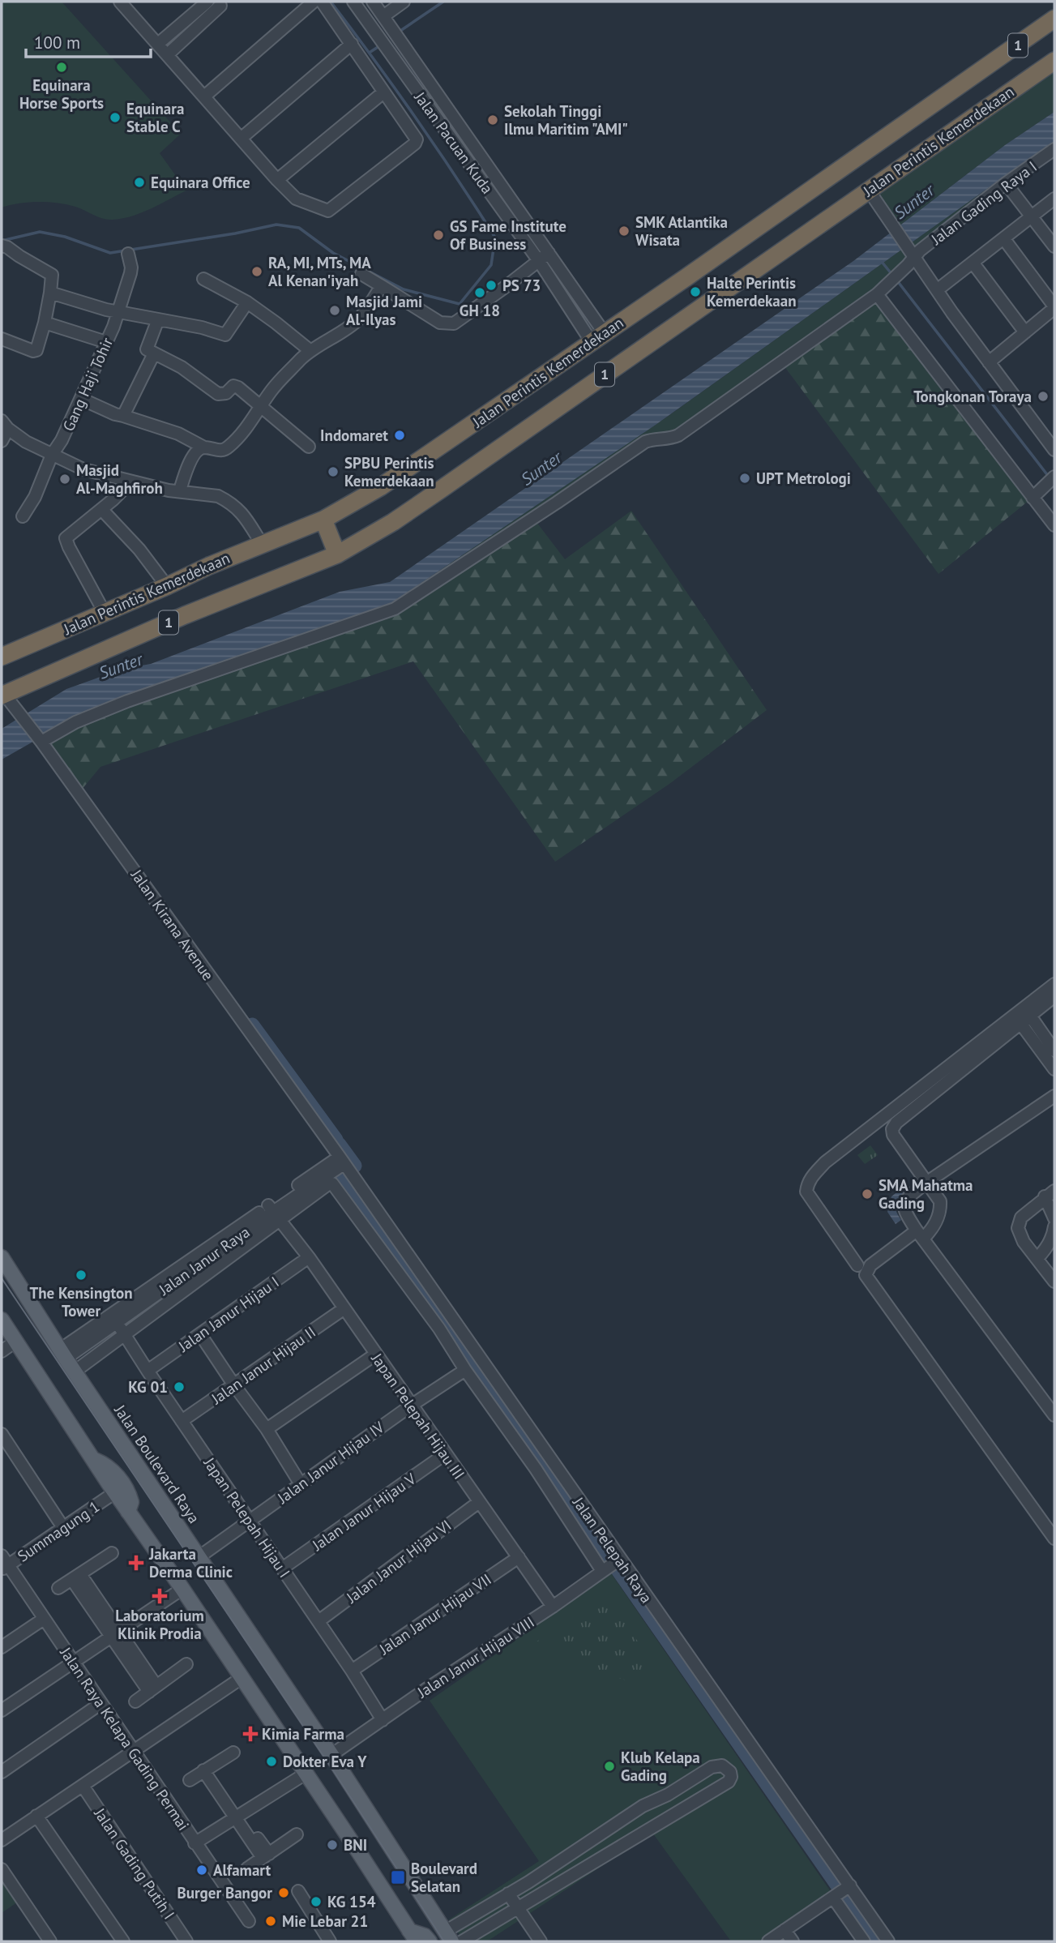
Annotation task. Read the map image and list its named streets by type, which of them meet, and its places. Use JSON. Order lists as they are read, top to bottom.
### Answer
{
  "streets": {
    "highway": ["1", "Jalan Perintis Kemerdekaan"],
    "main road": ["Jalan Boulevard Raya"],
    "street": [
      "Jalan Pacuan Kuda",
      "Jalan Gading Raya I",
      "Gang Haji Tohir",
      "Jalan Kirana Avenue",
      "Jalan Janur Raya",
      "Jalan Janur Hijau I",
      "Jalan Janur Hijau II",
      "Japan Pelepah Hijau III",
      "Jalan Janur Hijau IV",
      "Jalan Janur Hijau V",
      "Japan Pelepah Hijau I",
      "Summagung 1",
      "Jalan Pelepah Raya",
      "Jalan Janur Hijau VI",
      "Jalan Janur Hijau VII",
      "Jalan Janur Hijau VIII",
      "Jalan Raya Kelapa Gading Permai",
      "Jalan Gading Putih I"
    ]
  },
  "crossings": [
    ["Jalan Perintis Kemerdekaan", "Jalan Pacuan Kuda"],
    ["Jalan Perintis Kemerdekaan", "Jalan Kirana Avenue"],
    ["Jalan Gading Raya I", "Jalan Kirana Avenue"],
    ["Jalan Kirana Avenue", "Jalan Janur Raya"],
    ["Jalan Kirana Avenue", "Jalan Pelepah Raya"],
    ["Jalan Janur Raya", "Japan Pelepah Hijau III"],
    ["Jalan Janur Raya", "Jalan Boulevard Raya"],
    ["Jalan Janur Raya", "Japan Pelepah Hijau I"],
    ["Jalan Janur Raya", "Jalan Pelepah Raya"],
    ["Jalan Janur Hijau I", "Japan Pelepah Hijau III"],
    ["Jalan Janur Hijau I", "Japan Pelepah Hijau I"],
    ["Jalan Janur Hijau II", "Japan Pelepah Hijau III"],
    ["Jalan Janur Hijau II", "Japan Pelepah Hijau I"],
    ["Japan Pelepah Hijau III", "Jalan Janur Hijau IV"],
    ["Japan Pelepah Hijau III", "Jalan Janur Hijau V"],
    ["Japan Pelepah Hijau III", "Jalan Pelepah Raya"],
    ["Japan Pelepah Hijau III", "Jalan Janur Hijau VI"],
    ["Japan Pelepah Hijau III", "Jalan Janur Hijau VII"],
    ["Japan Pelepah Hijau III", "Jalan Janur Hijau VIII"],
    ["Jalan Janur Hijau IV", "Jalan Boulevard Raya"],
    ["Jalan Janur Hijau IV", "Japan Pelepah Hijau I"],
    ["Jalan Janur Hijau IV", "Jalan Pelepah Raya"],
    ["Jalan Boulevard Raya", "Jalan Janur Hijau VIII"],
    ["Jalan Janur Hijau V", "Japan Pelepah Hijau I"],
    ["Japan Pelepah Hijau I", "Jalan Janur Hijau VI"],
    ["Japan Pelepah Hijau I", "Jalan Janur Hijau VII"],
    ["Japan Pelepah Hijau I", "Jalan Janur Hijau VIII"],
    ["Summagung 1", "Jalan Raya Kelapa Gading Permai"],
    ["Jalan Pelepah Raya", "Jalan Janur Hijau VIII"]
  ],
  "water": ["Sunter"],
  "places": {
    "other": [
      "Equinara Horse Sports",
      "Equinara Stable C",
      "Sekolah Tinggi Ilmu Maritim \"AMI\"",
      "Equinara Office",
      "SMK Atlantika Wisata",
      "GS Fame Institute Of Business",
      "RA, MI, MTs, MA Al Kenan'iyah",
      "PS 73",
      "Halte Perintis Kemerdekaan",
      "GH 18",
      "Masjid Jami Al-Ilyas",
      "Tongkonan Toraya",
      "Indomaret",
      "SPBU Perintis Kemerdekaan",
      "UPT Metrologi",
      "Masjid Al-Maghfiroh",
      "SMA Mahatma Gading",
      "The Kensington Tower",
      "KG 01",
      "Dokter Eva Y",
      "Klub Kelapa Gading",
      "BNI",
      "Alfamart",
      "Burger Bangor",
      "KG 154",
      "Mie Lebar 21"
    ],
    "health": ["Jakarta Derma Clinic", "Laboratorium Klinik Prodia", "Kimia Farma"],
    "transit": ["Boulevard Selatan"]
  },
  "scale_bar": "100 m"
}
